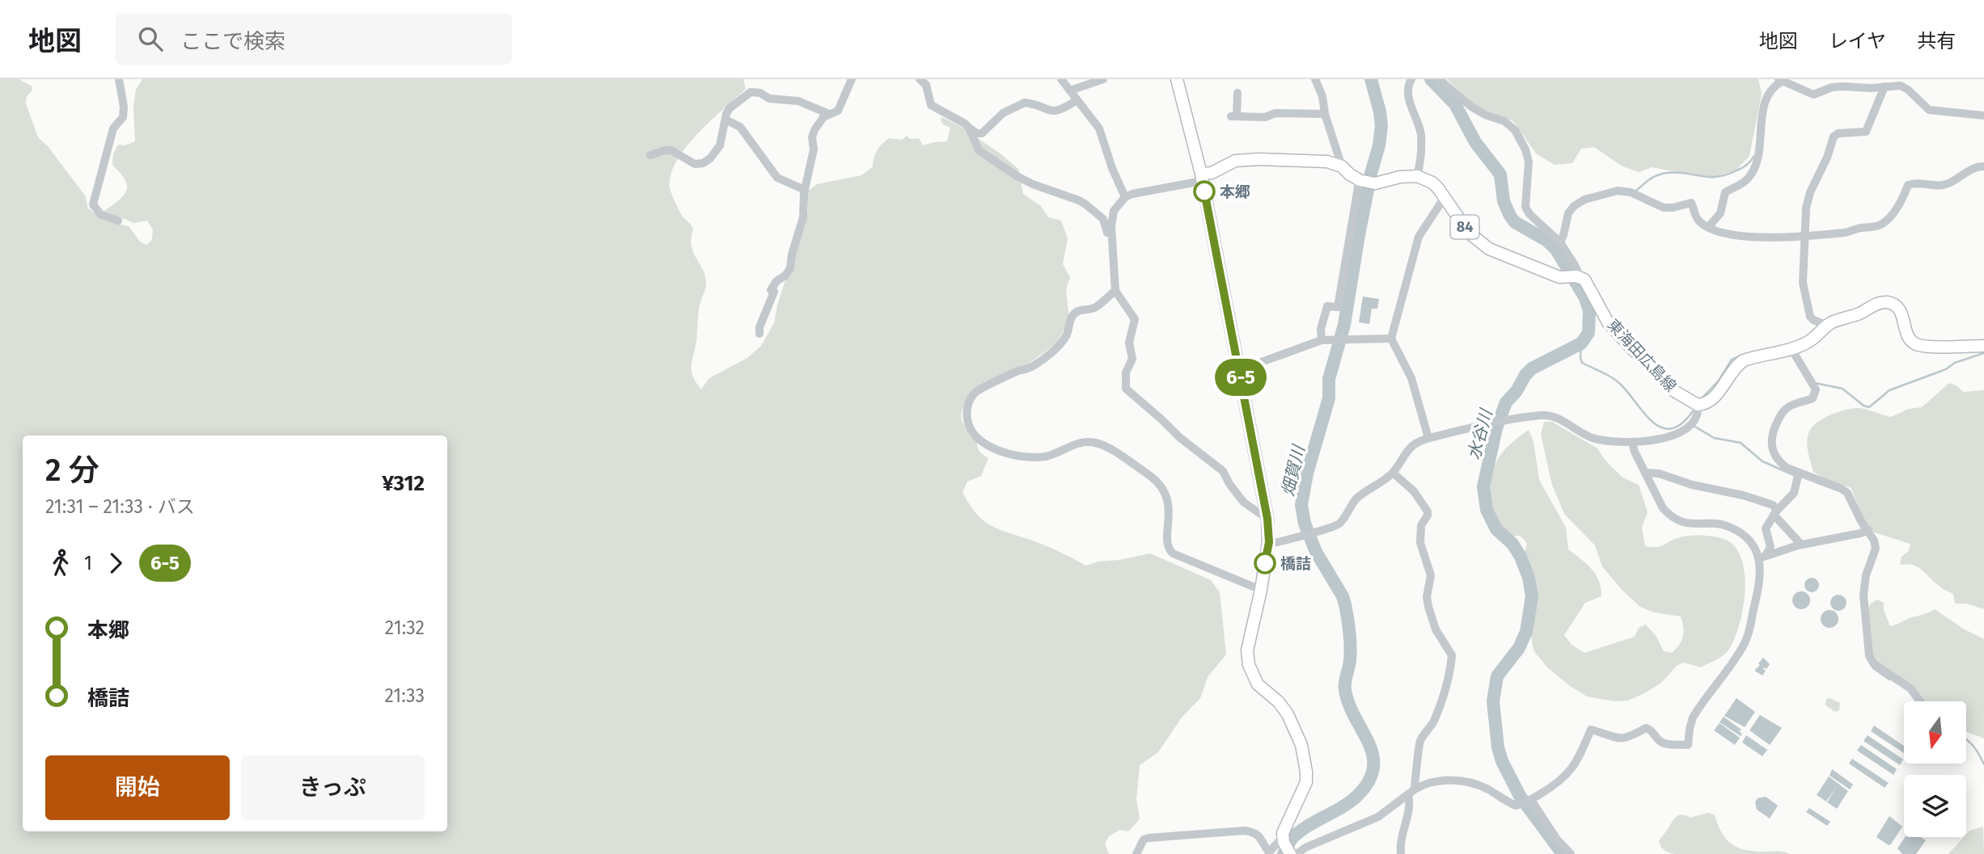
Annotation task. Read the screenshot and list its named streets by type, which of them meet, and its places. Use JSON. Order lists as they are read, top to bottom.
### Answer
{
  "streets": {
    "main road": ["84", "東海田広島線"]
  },
  "crossings": [
    ["84", "東海田広島線"]
  ],
  "water": ["水谷川", "畑賀川"],
  "places": ["本郷", "橋詰"],
  "lines": ["bus line 6-5"],
  "north": "bottom",
  "page": {
    "header": "地図",
    "search": "ここで検索",
    "nav": ["地図", "レイヤ", "共有"],
    "on_map": "6-5",
    "heading": ["2 分", "21:31 – 21:33 · バス", "¥312"],
    "legs": ["1", "6-5"],
    "list": [
      {
        "name": "本郷",
        "value": "21:32"
      },
      {
        "name": "橋詰",
        "value": "21:33"
      }
    ],
    "buttons": ["開始", "きっぷ"]
  }
}
